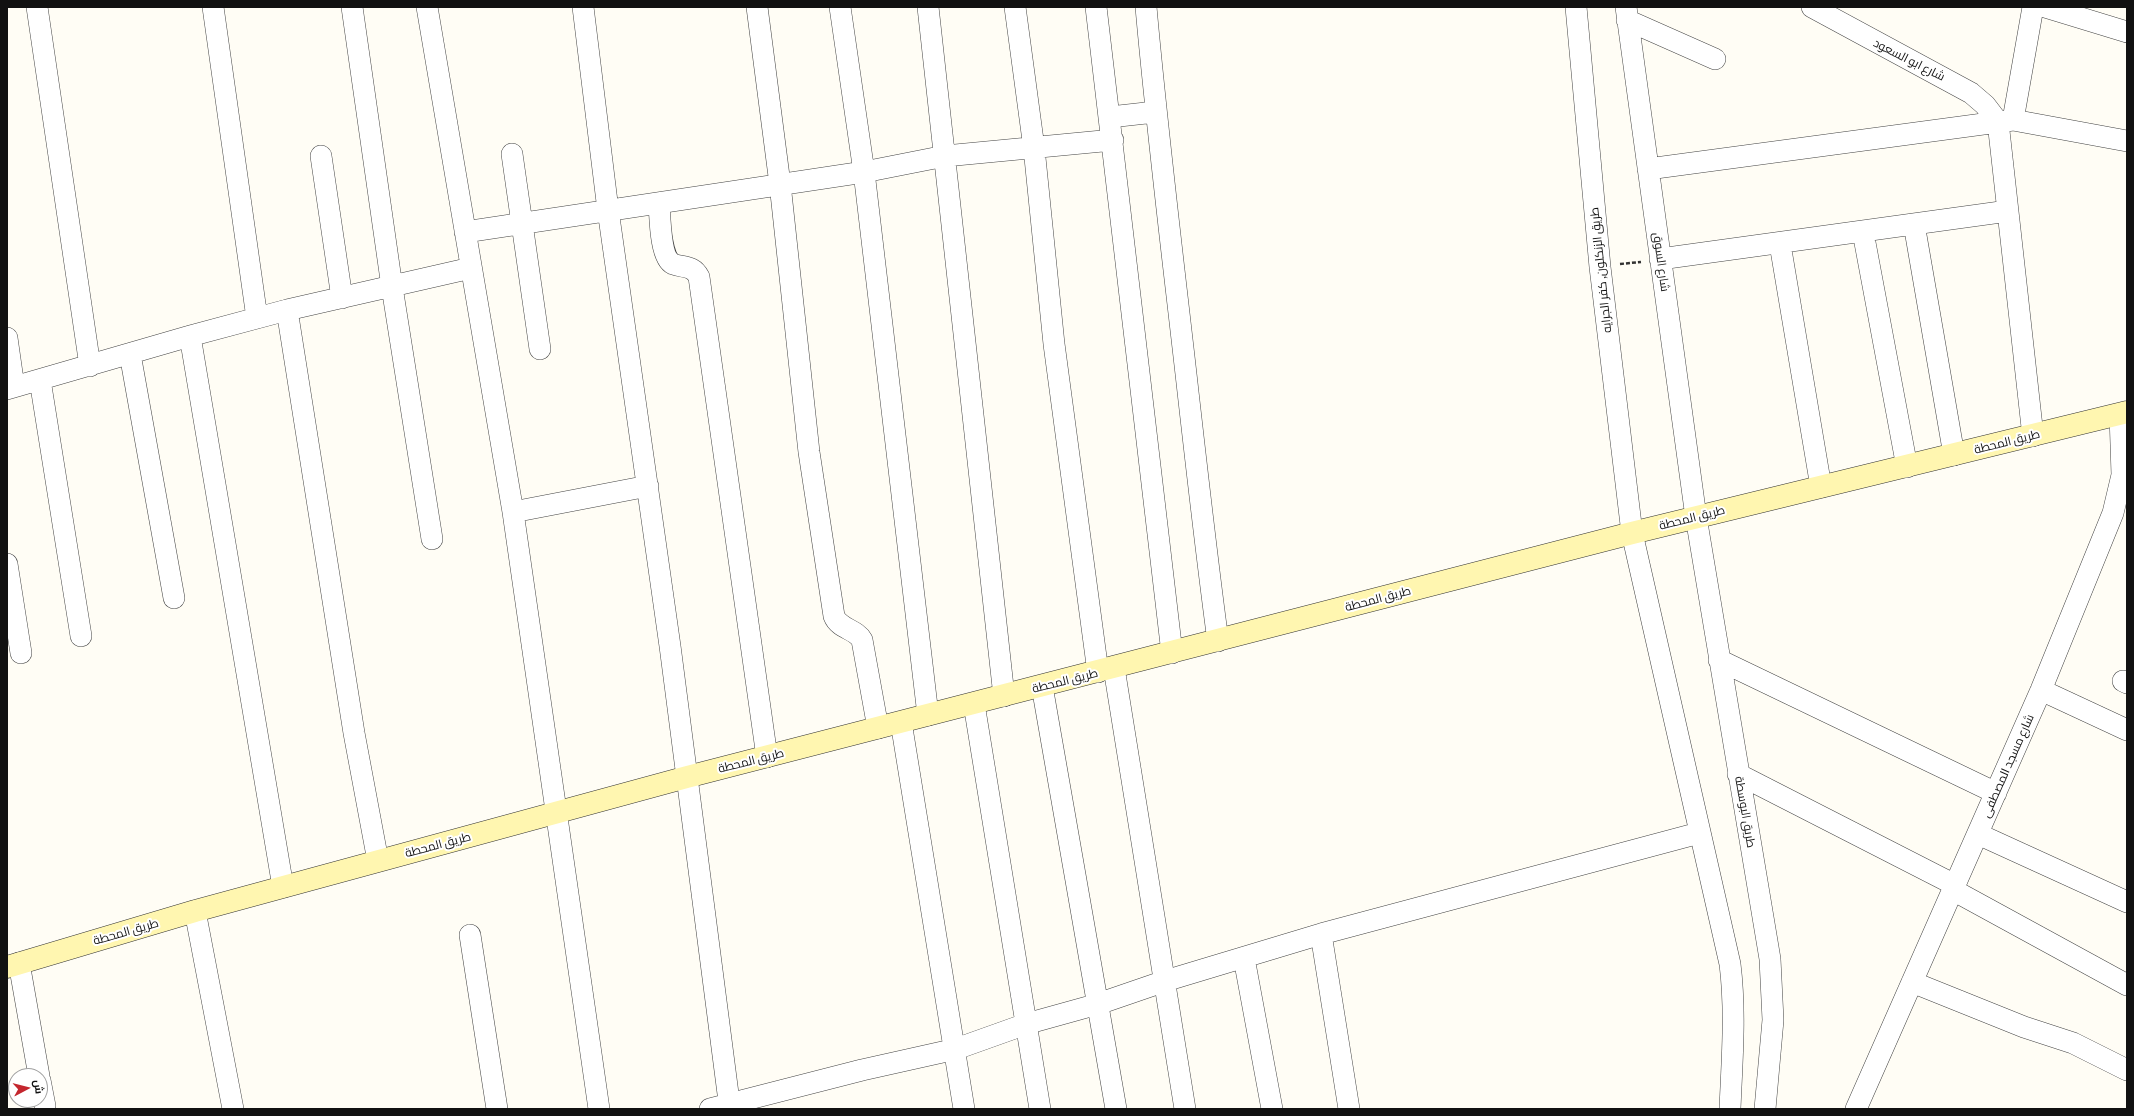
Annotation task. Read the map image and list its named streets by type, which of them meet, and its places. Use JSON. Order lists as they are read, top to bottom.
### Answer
{
  "streets": {
    "street": [
      "شارع ابو السعود",
      "شارع السوق",
      "طريق الزنكلون, كفر الجرايه",
      "طريق المحطة",
      "شارع مسجد المصطفى",
      "طريق البوسطة"
    ]
  },
  "crossings": [
    ["شارع السوق", "طريق المحطة"],
    ["شارع السوق", "طريق البوسطة"],
    ["طريق الزنكلون, كفر الجرايه", "طريق المحطة"],
    ["طريق المحطة", "شارع مسجد المصطفى"],
    ["طريق المحطة", "طريق البوسطة"]
  ],
  "north": "right"
}
